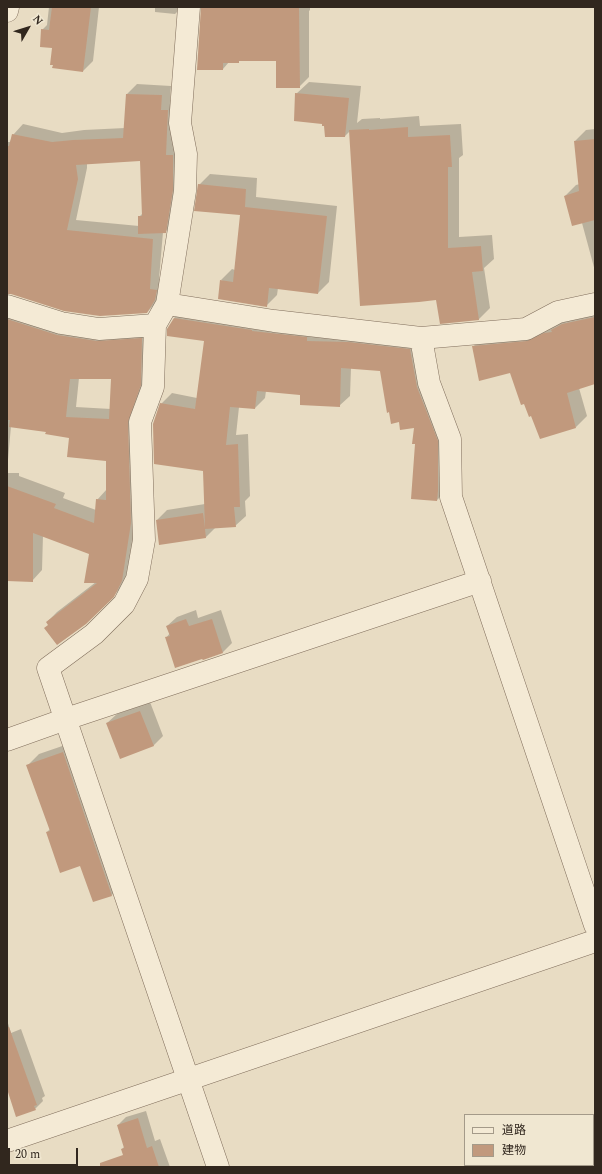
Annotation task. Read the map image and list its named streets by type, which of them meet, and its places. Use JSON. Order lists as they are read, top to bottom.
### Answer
{
  "legend": ["道路", "建物"],
  "scale_bar": "20 m",
  "north": "top right"
}
